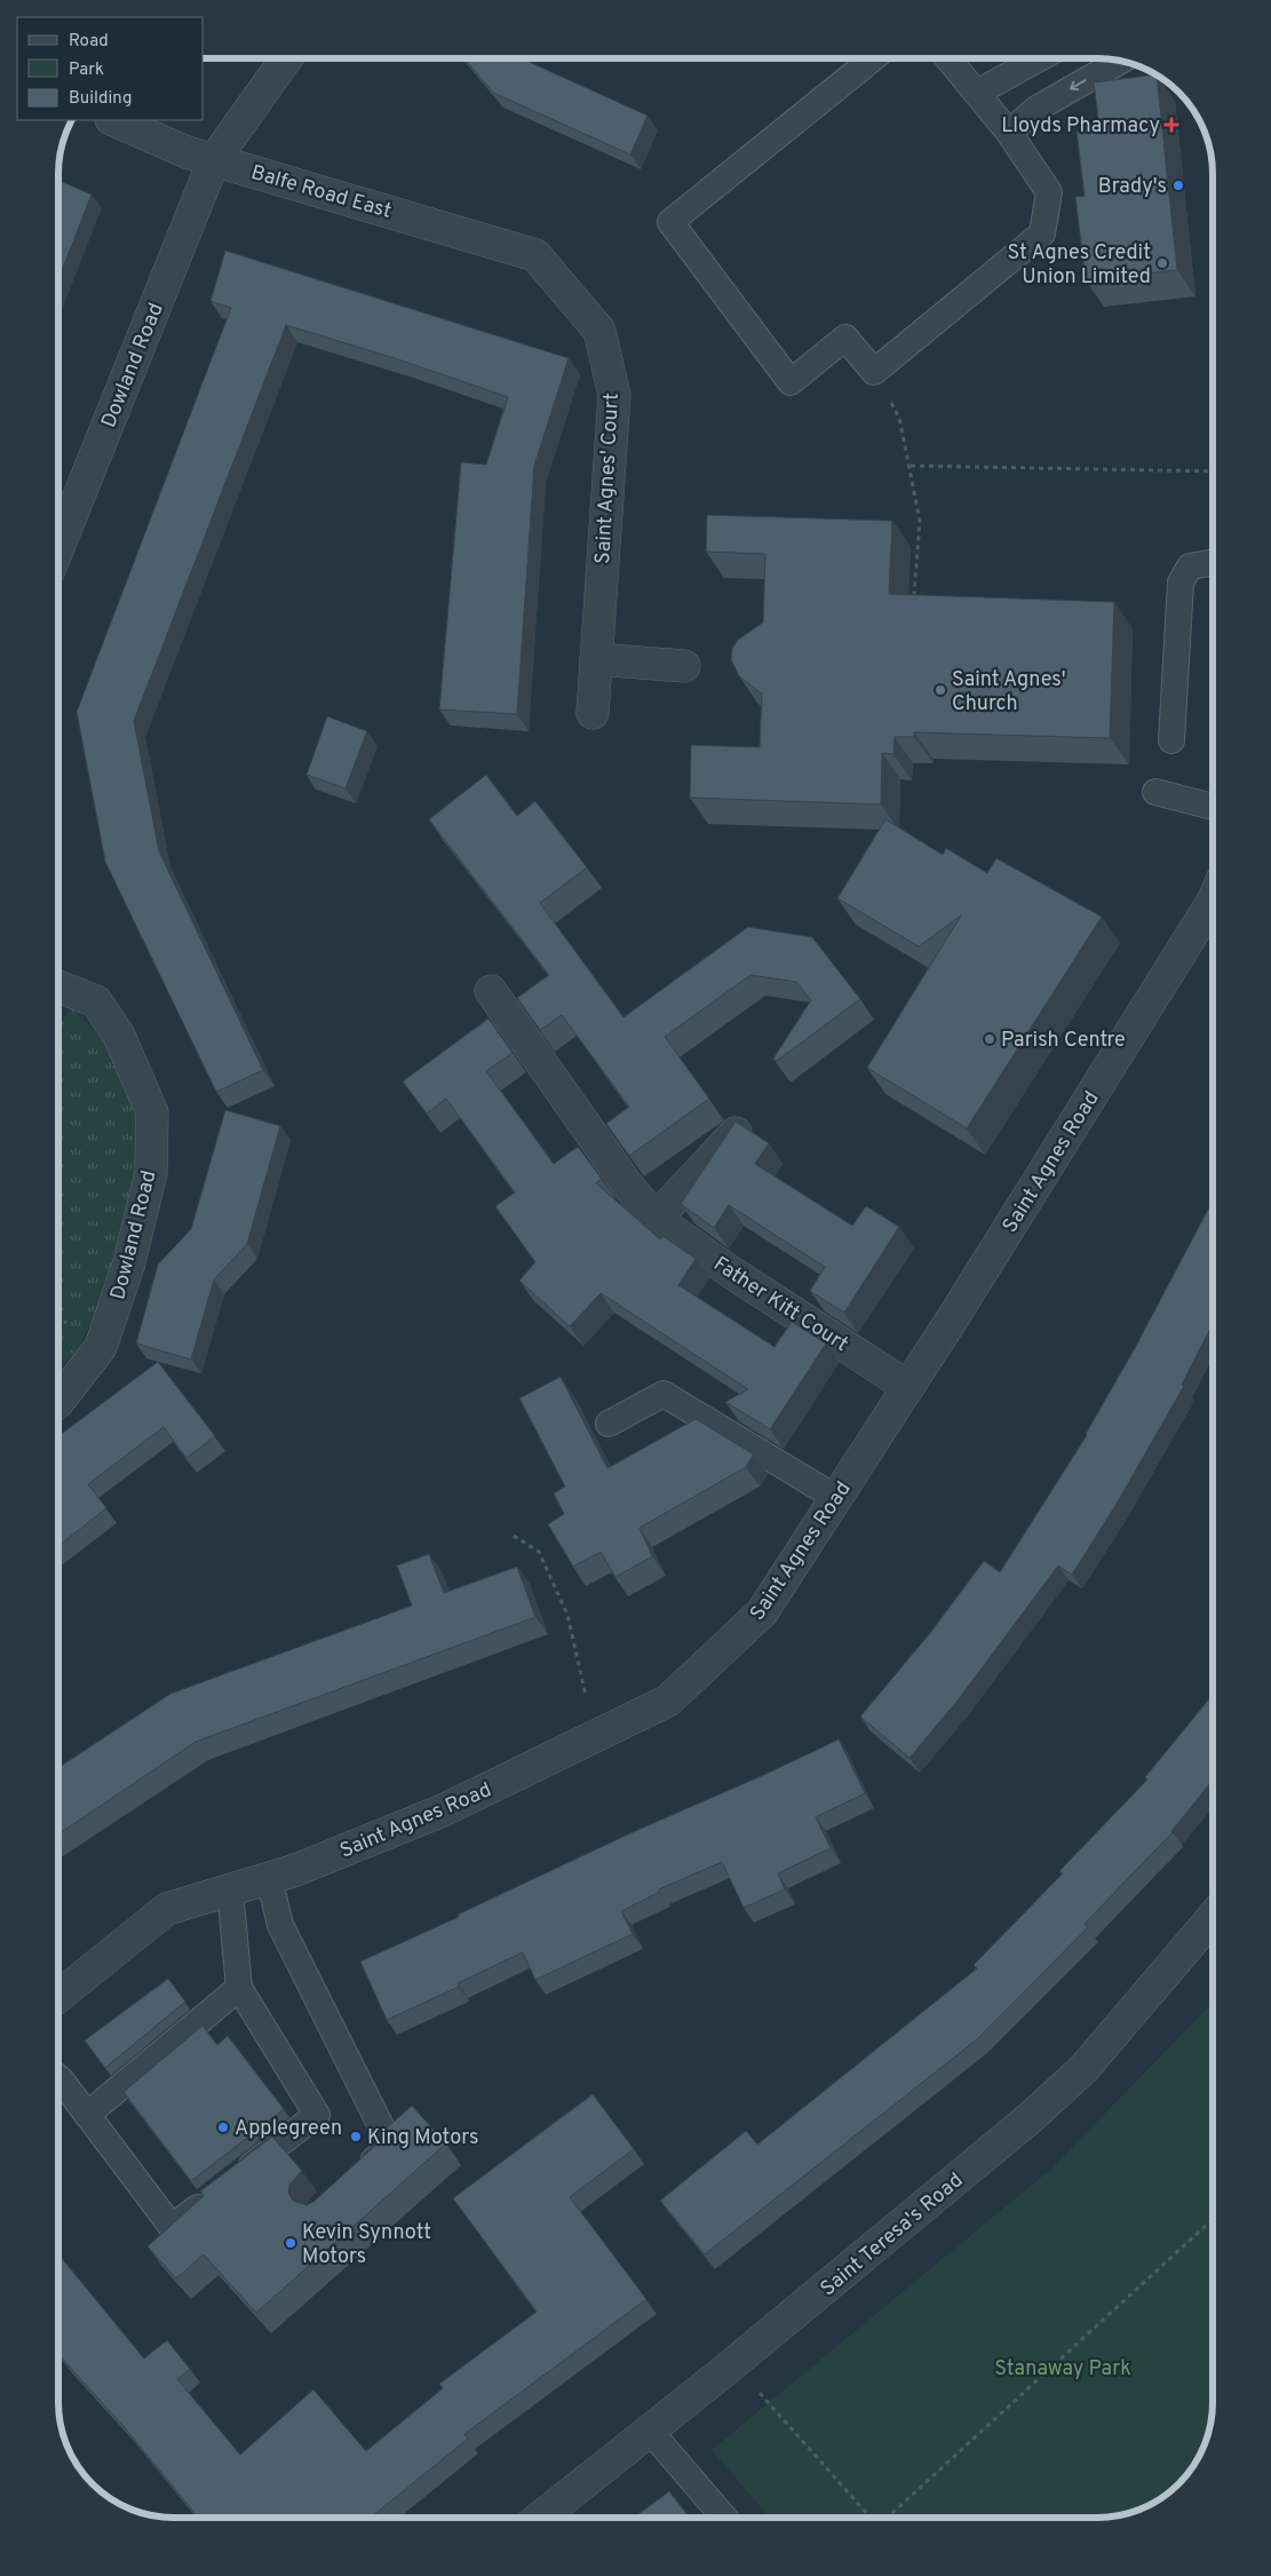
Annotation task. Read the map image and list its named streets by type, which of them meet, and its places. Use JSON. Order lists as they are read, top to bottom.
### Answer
{
  "streets": {
    "street": [
      "Balfe Road East",
      "Dowland Road",
      "Saint Agnes' Court",
      "Saint Agnes Road",
      "Father Kitt Court",
      "Saint Teresa's Road"
    ]
  },
  "crossings": [
    ["Balfe Road East", "Dowland Road"],
    ["Balfe Road East", "Saint Agnes' Court"],
    ["Saint Agnes Road", "Father Kitt Court"]
  ],
  "parks": ["Stanaway Park"],
  "places": {
    "health": ["Lloyds Pharmacy"],
    "other": [
      "Brady's",
      "St Agnes Credit Union Limited",
      "Saint Agnes' Church",
      "Parish Centre",
      "Applegreen",
      "King Motors",
      "Kevin Synnott Motors"
    ]
  },
  "legend": ["Road", "Park", "Building"]
}
